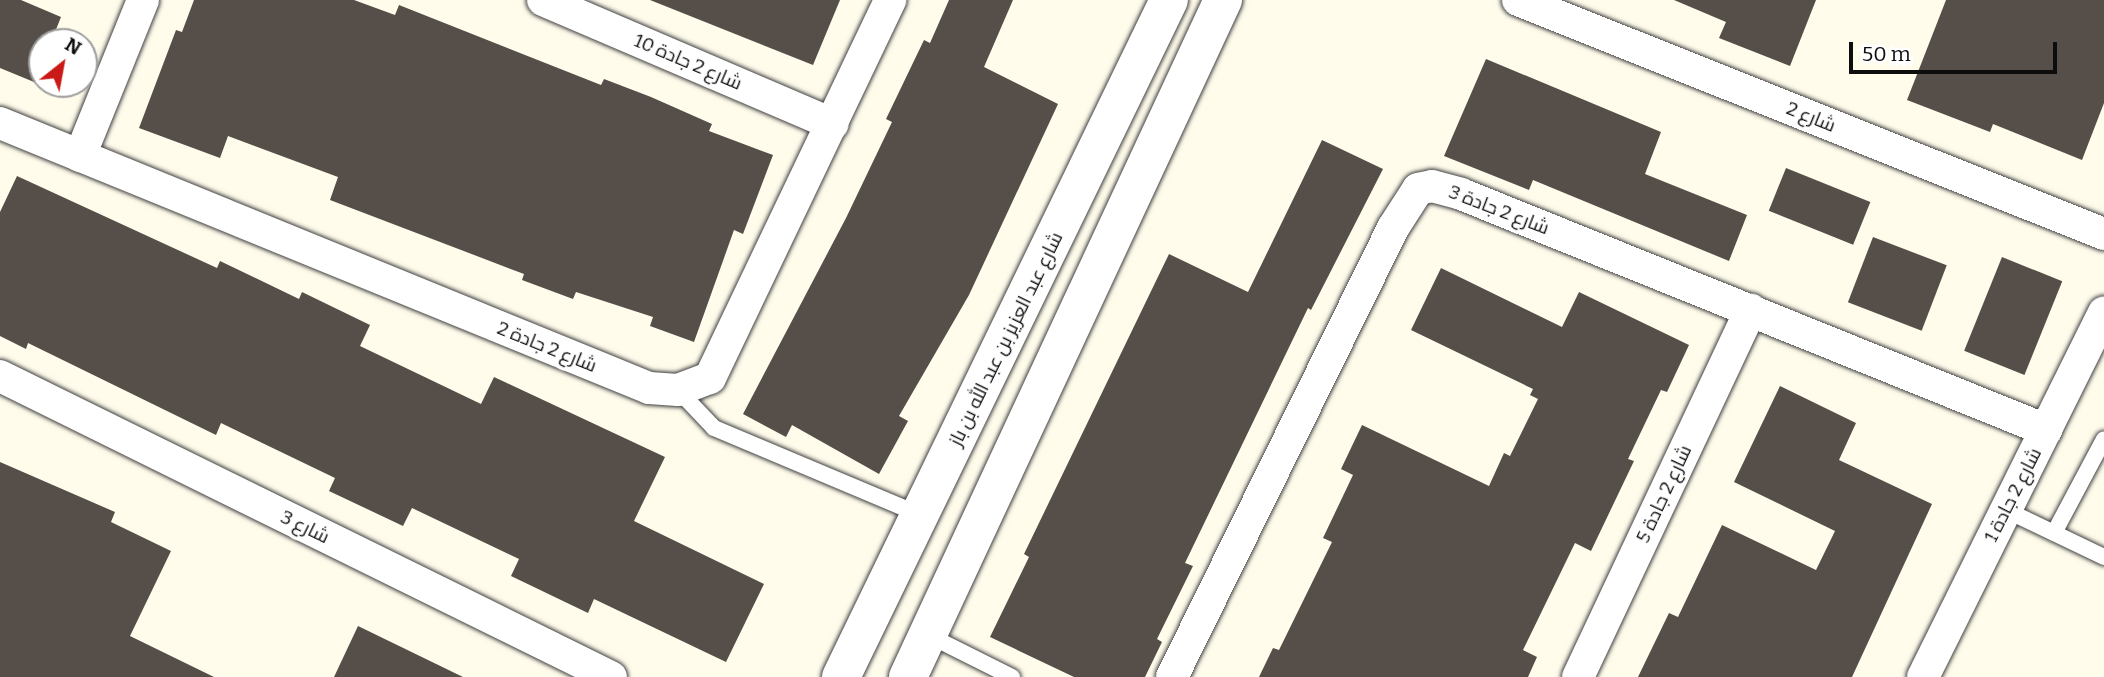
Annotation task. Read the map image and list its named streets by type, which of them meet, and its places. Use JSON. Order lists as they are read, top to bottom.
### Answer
{
  "streets": {
    "street": [
      "شارع 2 جادة 10",
      "شارع 2",
      "شارع 2 جادة 3",
      "شارع عبد العزيز بن عبد الله بن باز",
      "شارع 2 جادة 2",
      "شارع 2 جادة 5",
      "شارع 2 جادة 1",
      "شارع 3"
    ]
  },
  "crossings": [
    ["شارع 2 جادة 10", "شارع 2 جادة 2"],
    ["شارع 2 جادة 3", "شارع 2 جادة 5"],
    ["شارع 2 جادة 3", "شارع 2 جادة 1"]
  ],
  "scale_bar": "50 m",
  "north": "top right"
}
